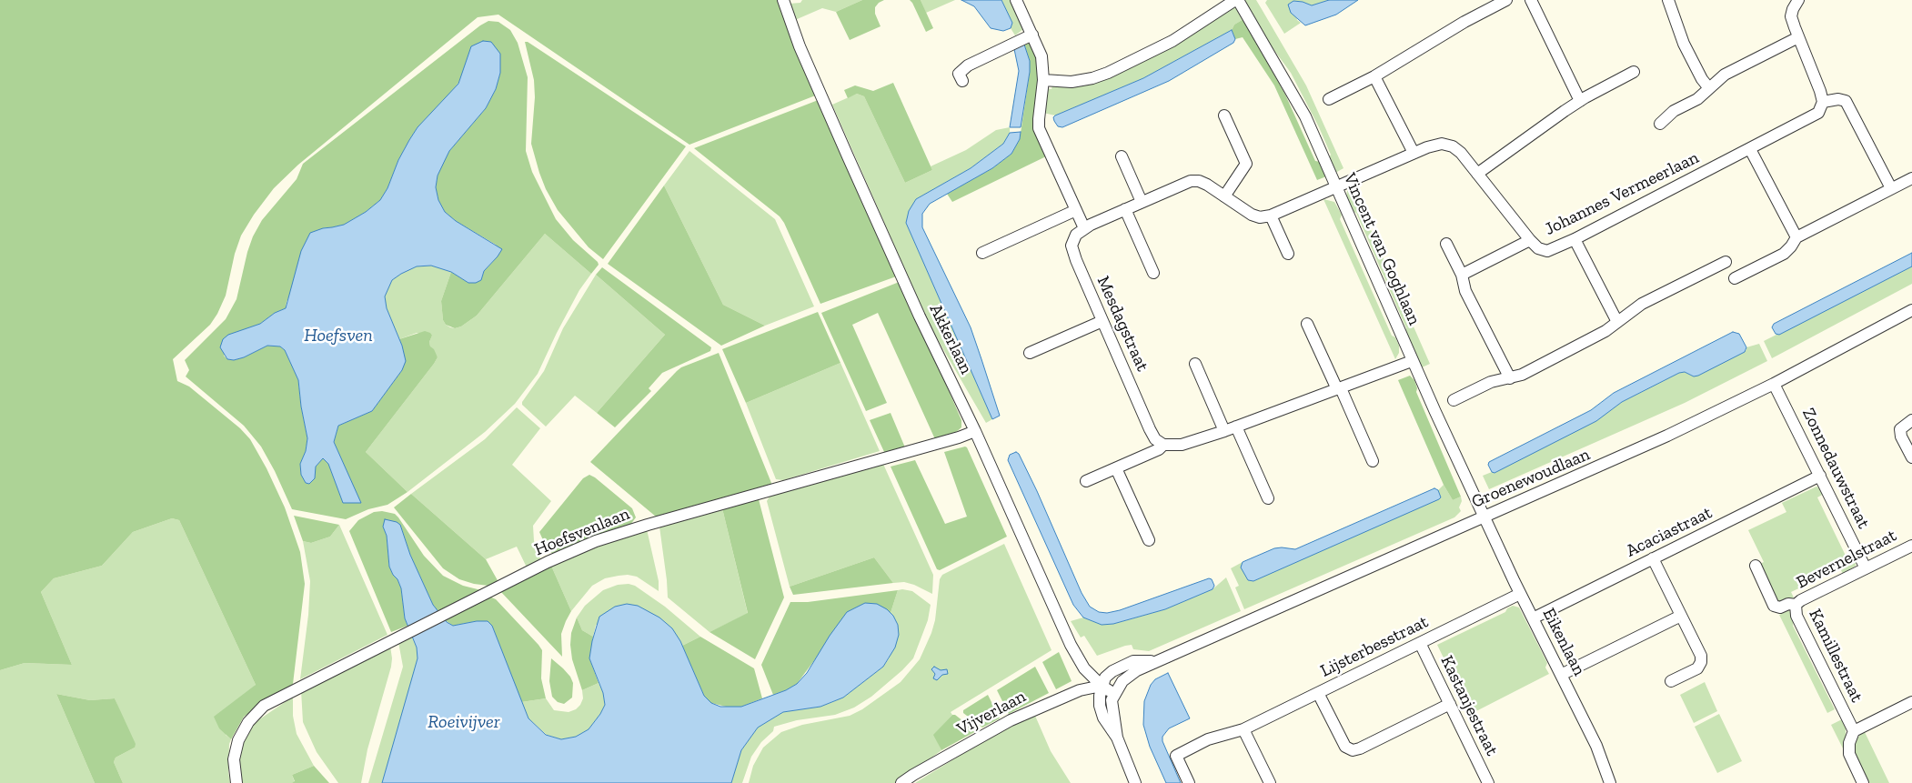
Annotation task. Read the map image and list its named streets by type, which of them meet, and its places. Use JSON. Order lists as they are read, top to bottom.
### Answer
{
  "streets": {
    "street": [
      "Johannes Vermeerlaan",
      "Vincent van Goghlaan",
      "Mesdagstraat",
      "Akkerlaan",
      "Zonnedauwstraat",
      "Groenewoudlaan",
      "Hoefsvenlaan",
      "Acaciastraat",
      "Bevernelstraat",
      "Eikenlaan",
      "Lijsterbesstraat",
      "Kamillestraat",
      "Kastanjestraat",
      "Vijverlaan"
    ]
  },
  "crossings": [
    ["Johannes Vermeerlaan", "Vincent van Goghlaan"],
    ["Vincent van Goghlaan", "Groenewoudlaan"],
    ["Vincent van Goghlaan", "Eikenlaan"],
    ["Akkerlaan", "Groenewoudlaan"],
    ["Akkerlaan", "Hoefsvenlaan"],
    ["Akkerlaan", "Vijverlaan"],
    ["Zonnedauwstraat", "Groenewoudlaan"],
    ["Zonnedauwstraat", "Acaciastraat"],
    ["Zonnedauwstraat", "Bevernelstraat"],
    ["Groenewoudlaan", "Eikenlaan"],
    ["Groenewoudlaan", "Vijverlaan"],
    ["Acaciastraat", "Eikenlaan"],
    ["Bevernelstraat", "Kamillestraat"],
    ["Eikenlaan", "Lijsterbesstraat"],
    ["Lijsterbesstraat", "Kastanjestraat"]
  ],
  "water": ["Hoefsven", "Roeivijver"]
}
